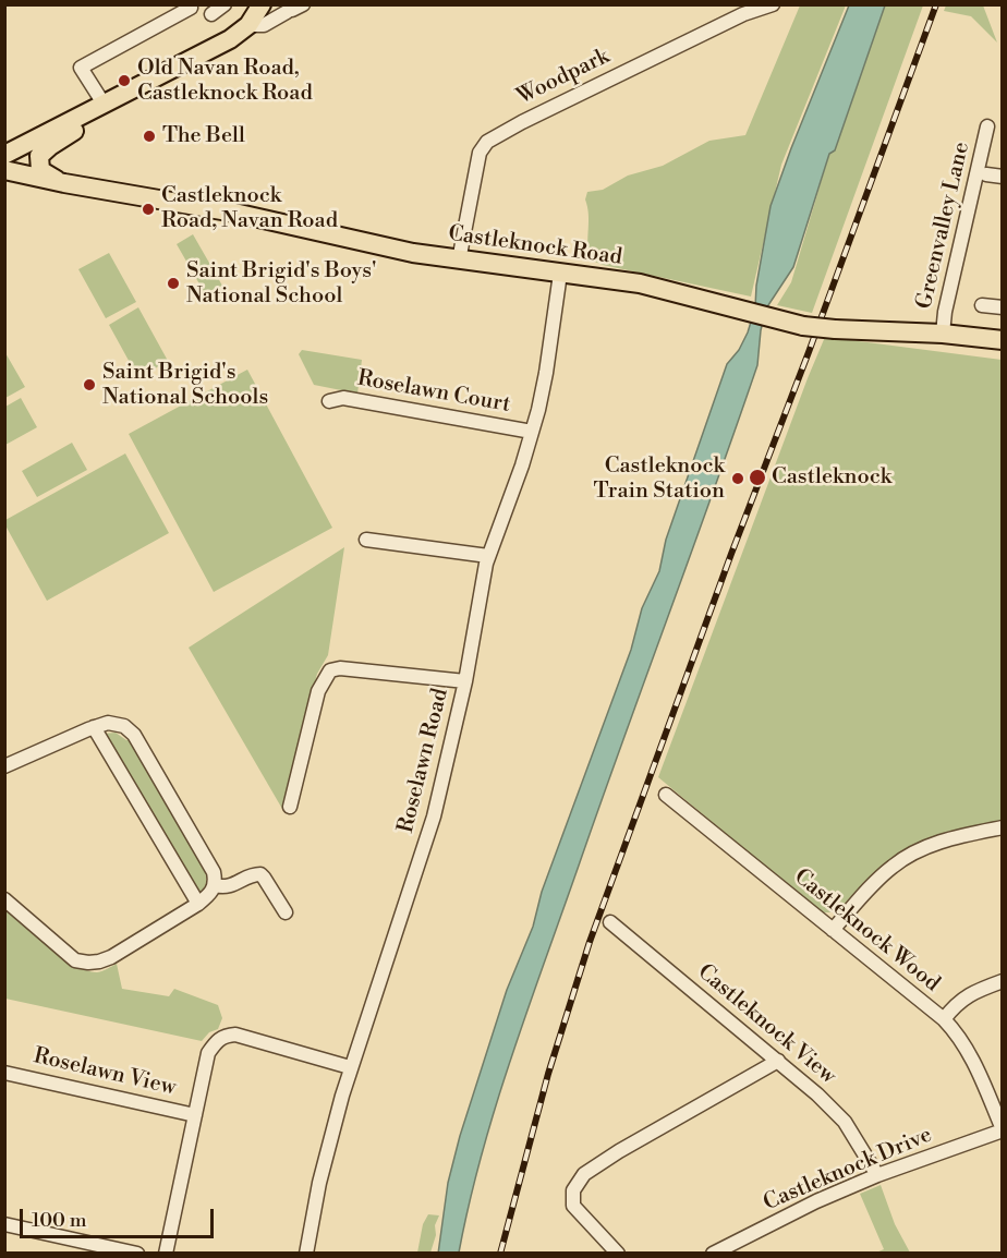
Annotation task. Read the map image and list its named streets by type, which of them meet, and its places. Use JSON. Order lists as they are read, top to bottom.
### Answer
{
  "streets": {
    "main road": ["Castleknock Road"],
    "street": [
      "Woodpark",
      "Greenvalley Lane",
      "Roselawn Court",
      "Roselawn Road",
      "Castleknock Wood",
      "Castleknock View",
      "Roselawn View",
      "Castleknock Drive"
    ]
  },
  "crossings": [
    ["Woodpark", "Castleknock Road"],
    ["Greenvalley Lane", "Castleknock Road"],
    ["Castleknock Road", "Roselawn Road"],
    ["Roselawn Court", "Roselawn Road"],
    ["Castleknock Wood", "Castleknock Drive"],
    ["Castleknock View", "Castleknock Drive"]
  ],
  "places": [
    "Old Navan Road, Castleknock Road",
    "The Bell",
    "Castleknock Road, Navan Road",
    "Saint Brigid's Boys' National School",
    "Saint Brigid's National Schools",
    "Castleknock",
    "Castleknock Train Station"
  ],
  "scale_bar": "100 m"
}
